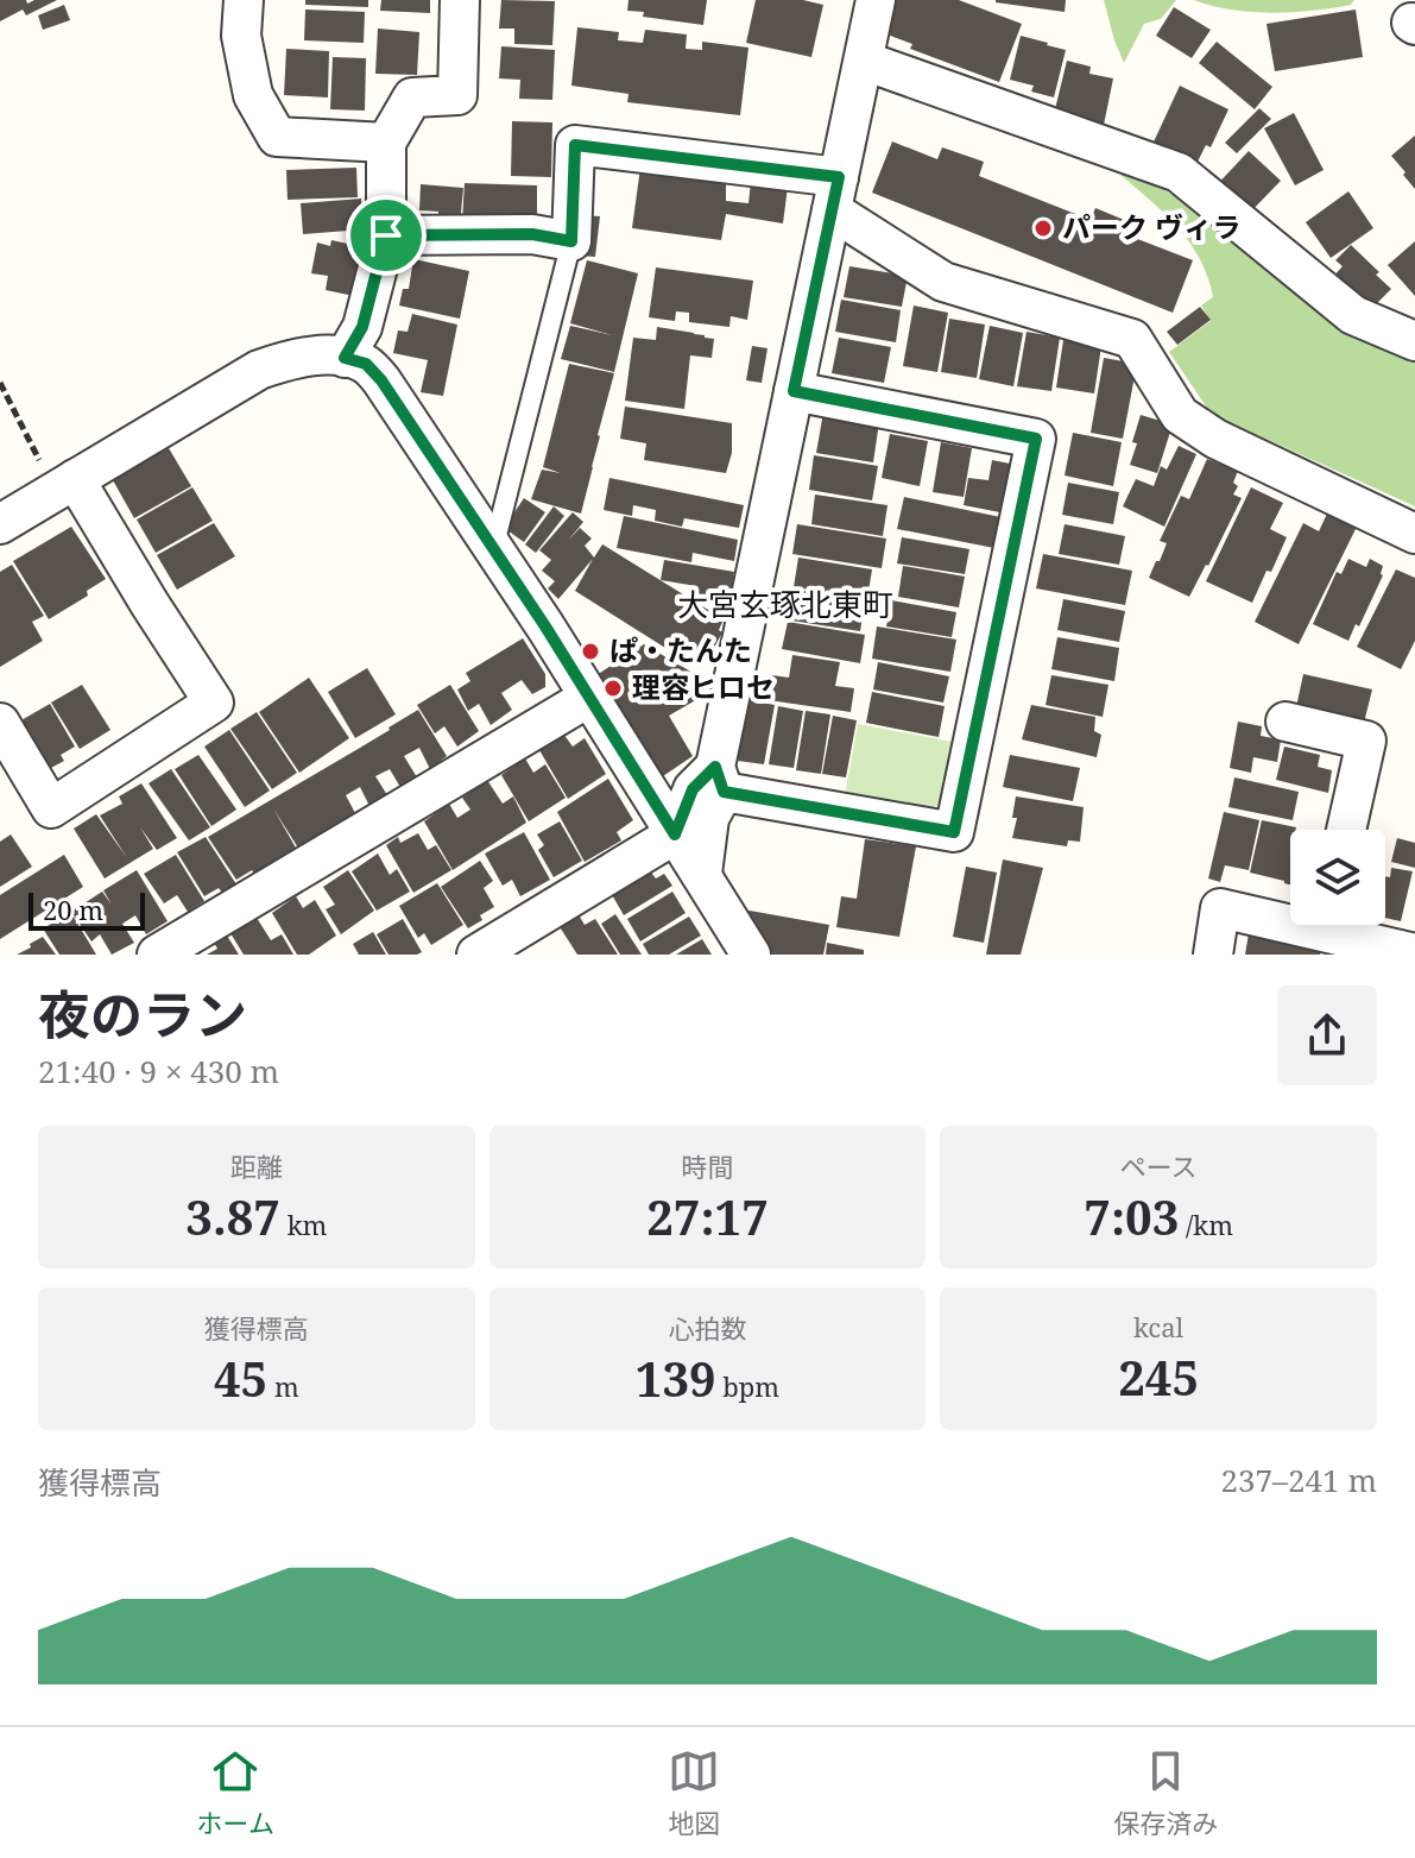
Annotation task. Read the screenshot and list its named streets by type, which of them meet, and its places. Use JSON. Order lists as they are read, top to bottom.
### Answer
{
  "districts": ["大宮玄琢北東町"],
  "places": ["パーク ヴィラ", "ぱ・たんた", "理容ヒロセ"],
  "scale_bar": "20 m",
  "page": {
    "scale": "20 m",
    "heading": ["夜のラン", "21:40 · 9 × 430 m"],
    "stats": [
      ["距離", "3.87 km"],
      ["時間", "27:17"],
      ["ペース", "7:03 /km"],
      ["獲得標高", "45 m"],
      ["心拍数", "139 bpm"],
      ["kcal", "245"]
    ],
    "chart": ["獲得標高", "237–241 m"],
    "tabs": ["ホーム", "地図", "保存済み"]
  }
}
